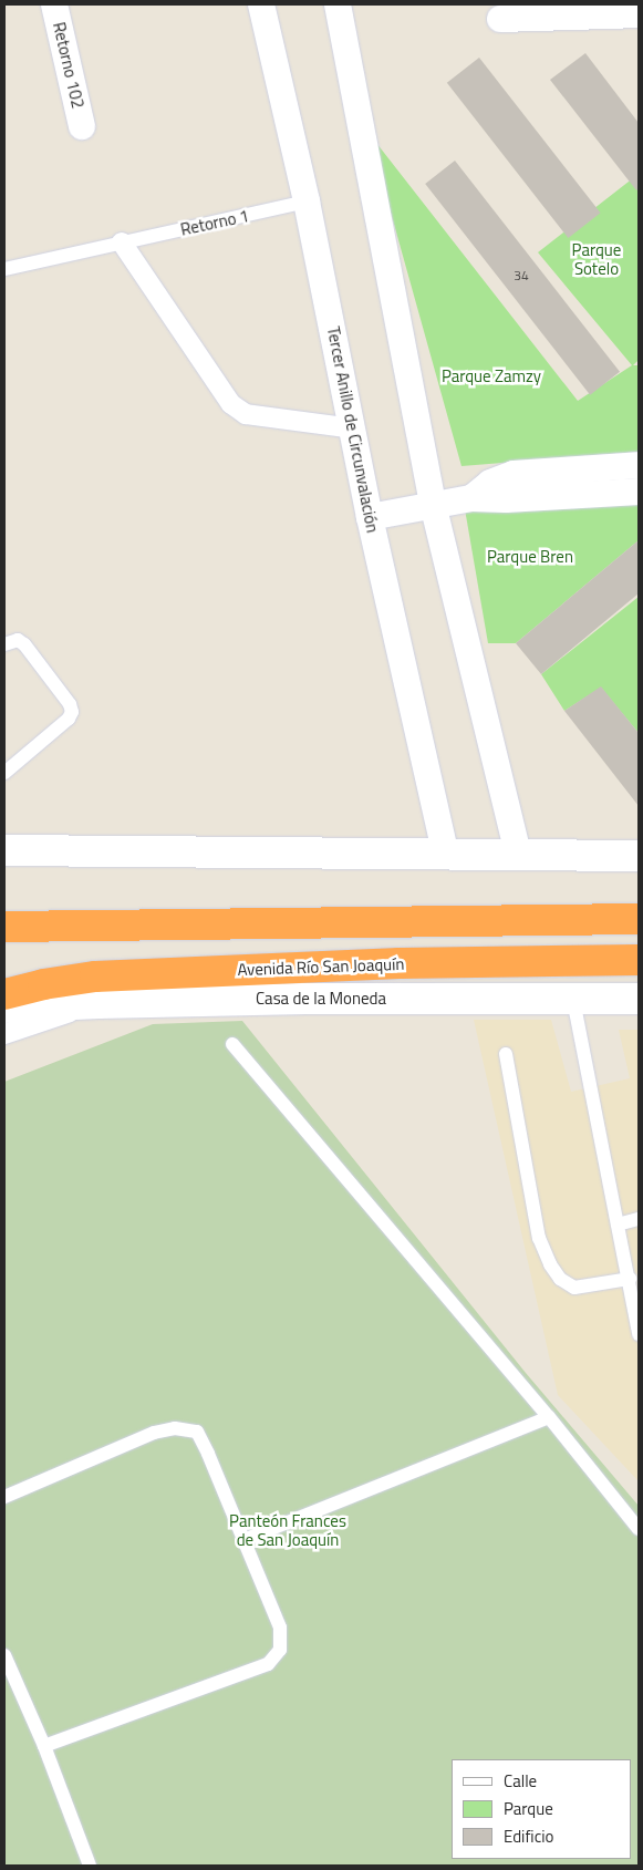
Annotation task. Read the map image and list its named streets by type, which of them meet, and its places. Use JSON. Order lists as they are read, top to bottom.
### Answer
{
  "streets": {
    "highway": ["Avenida Río San Joaquín"],
    "main road": ["Casa de la Moneda"],
    "street": ["Retorno 102", "Tercer Anillo de Circunvalación"],
    "lane": ["Retorno 1"]
  },
  "crossings": [
    ["Retorno 1", "Tercer Anillo de Circunvalación"]
  ],
  "parks": [
    "Parque Sotelo",
    "Parque Zamzy",
    "Parque Bren",
    "Panteón Frances de San Joaquín"
  ],
  "house_numbers": ["34"],
  "legend": ["Calle", "Parque", "Edificio"]
}
